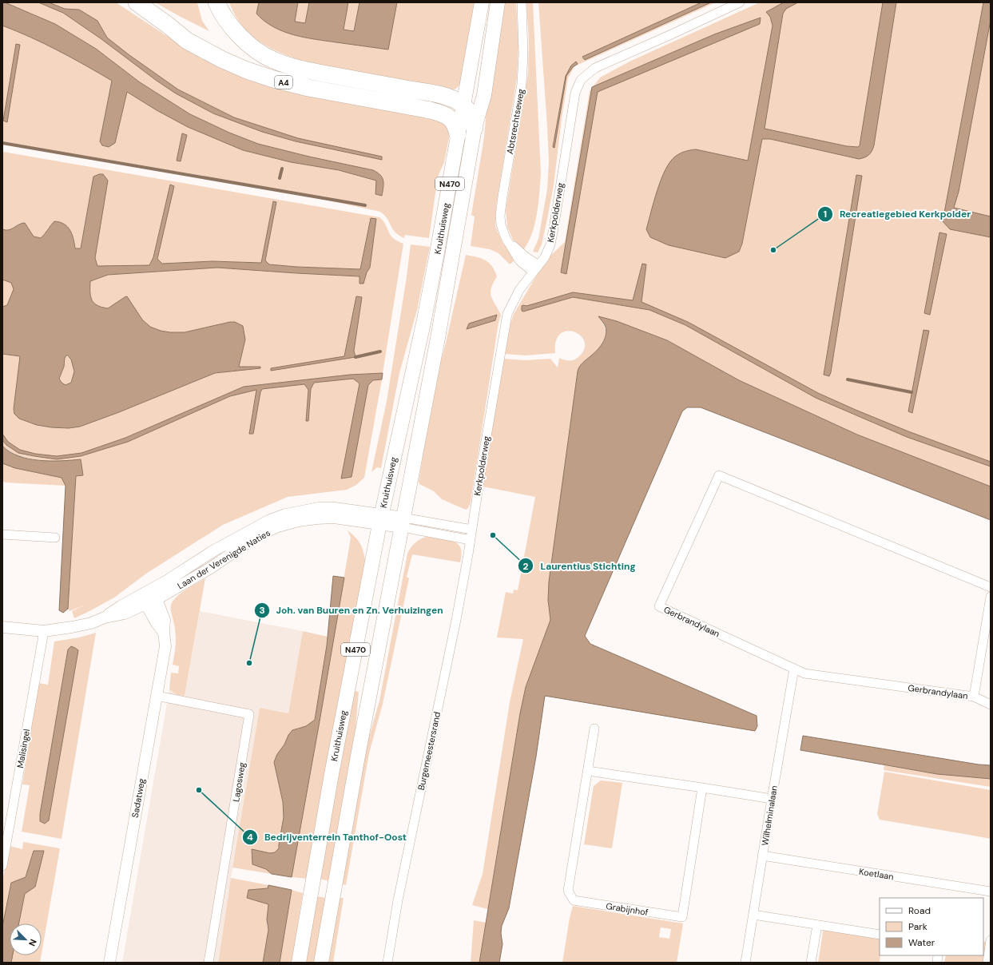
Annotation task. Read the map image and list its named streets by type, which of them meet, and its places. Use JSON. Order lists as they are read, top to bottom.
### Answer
{
  "streets": {
    "highway": ["A4"],
    "main road": ["N470", "Kruithuisweg"],
    "street": [
      "Abtsrechtseweg",
      "Kerkpolderweg",
      "Laan der Verenigde Naties",
      "Gerbrandylaan",
      "Malisingel",
      "Burgemeestersrand",
      "Lagosweg",
      "Sadatweg",
      "Wilhelminalaan",
      "Koetlaan",
      "Grabijnhof"
    ]
  },
  "crossings": [
    ["A4", "Kruithuisweg"],
    ["Abtsrechtseweg", "Kerkpolderweg"],
    ["Kerkpolderweg", "Burgemeestersrand"],
    ["Kruithuisweg", "Laan der Verenigde Naties"],
    ["Laan der Verenigde Naties", "Sadatweg"],
    ["Gerbrandylaan", "Wilhelminalaan"],
    ["Lagosweg", "Sadatweg"],
    ["Wilhelminalaan", "Koetlaan"]
  ],
  "places": [
    "Recreatiegebied Kerkpolder",
    "Laurentius Stichting",
    "Joh. van Buuren en Zn. Verhuizingen",
    "Bedrijventerrein Tanthof-Oost"
  ],
  "legend": ["Road", "Park", "Water"],
  "north": "bottom right"
}
